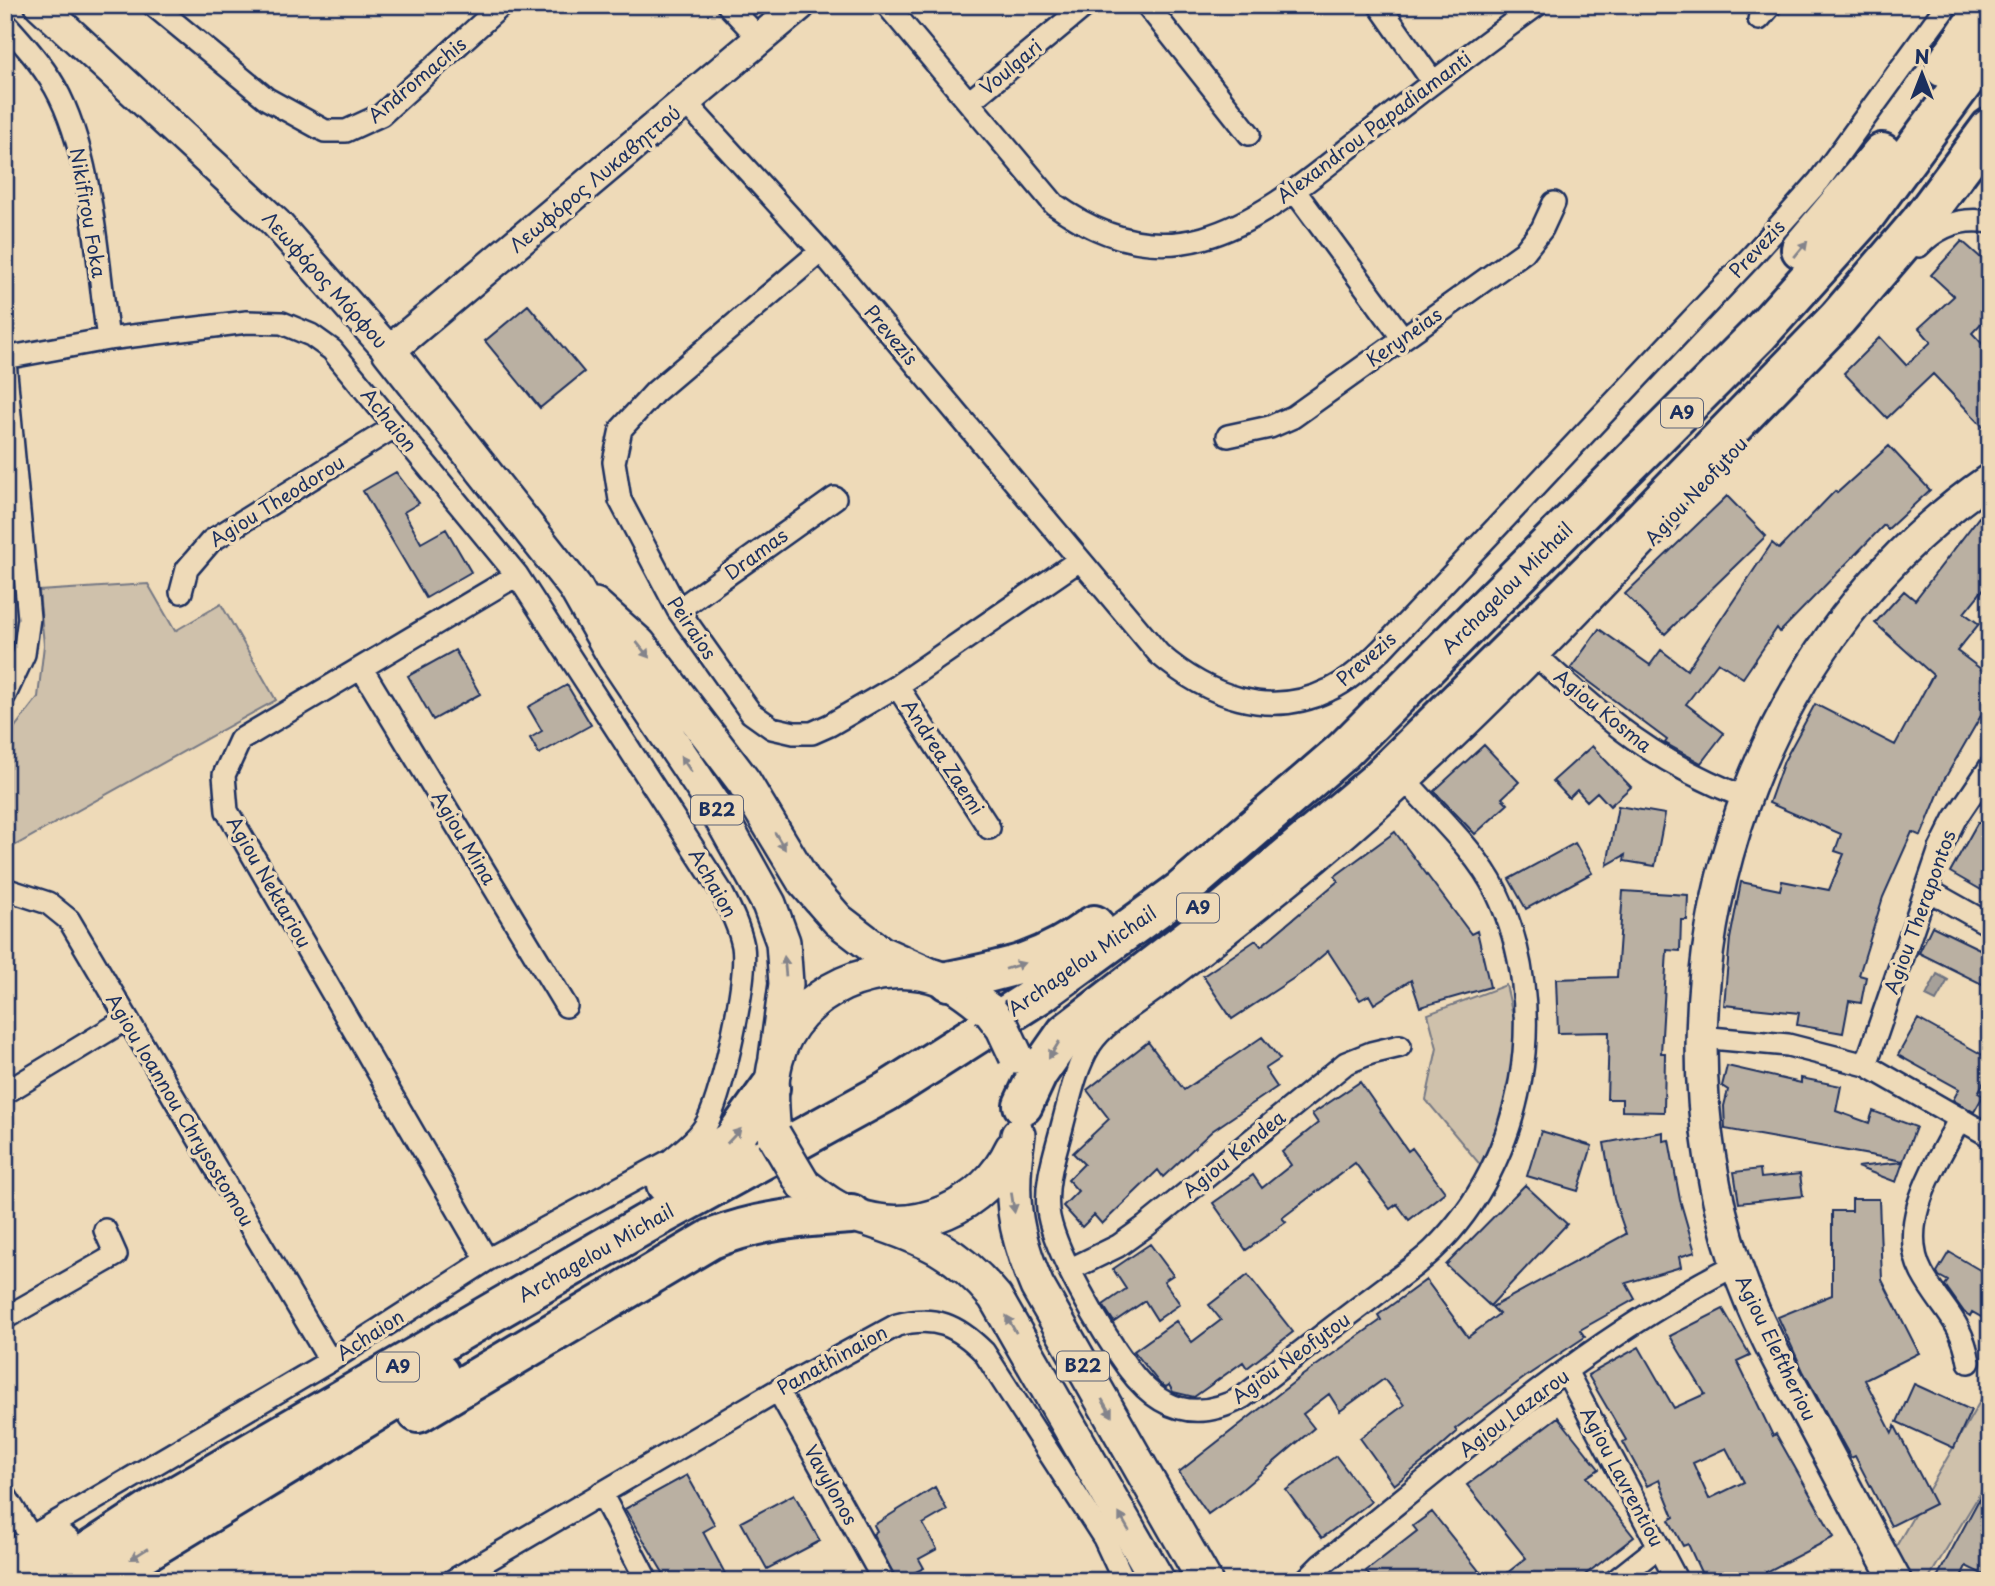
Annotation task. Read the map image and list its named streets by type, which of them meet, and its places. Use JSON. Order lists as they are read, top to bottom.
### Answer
{
  "streets": {
    "highway": ["A9", "Archagelou Michail"],
    "main road": ["Λεωφόρος Μόρφου", "B22"],
    "street": [
      "Voulgari",
      "Andromachis",
      "Alexandrou Papadiamanti",
      "Λεωφόρος Λυκαβηττού",
      "Nikifirou Foka",
      "Prevezis",
      "Keryneias",
      "Achaion",
      "Agiou Neofytou",
      "Agiou Theodorou",
      "Dramas",
      "Peiraios",
      "Agiou Kosma",
      "Andrea Zaemi",
      "Agiou Mina",
      "Agiou Nektariou",
      "Agiou Therapontos",
      "Agiou Ioannou Chrysostomou",
      "Agiou Kendea",
      "Agiou Eleftheriou",
      "Panathinaion",
      "Agiou Lazarou",
      "Agiou Lavrentiou",
      "Vavylonos"
    ]
  },
  "crossings": [
    ["Voulgari", "Alexandrou Papadiamanti"],
    ["Λεωφόρος Λυκαβηττού", "Prevezis"],
    ["Λεωφόρος Λυκαβηττού", "Λεωφόρος Μόρφου"],
    ["Nikifirou Foka", "Achaion"],
    ["Prevezis", "Peiraios"],
    ["Λεωφόρος Μόρφου", "B22"],
    ["Achaion", "Agiou Theodorou"],
    ["Achaion", "Agiou Nektariou"],
    ["Achaion", "Agiou Ioannou Chrysostomou"],
    ["Agiou Neofytou", "Agiou Kosma"],
    ["Agiou Neofytou", "Agiou Kendea"],
    ["Dramas", "Peiraios"],
    ["Peiraios", "Andrea Zaemi"],
    ["Agiou Kosma", "Agiou Eleftheriou"],
    ["Agiou Mina", "Agiou Nektariou"],
    ["Agiou Eleftheriou", "Agiou Lazarou"],
    ["Panathinaion", "Vavylonos"],
    ["Agiou Lazarou", "Agiou Lavrentiou"]
  ],
  "north": "top"
}
